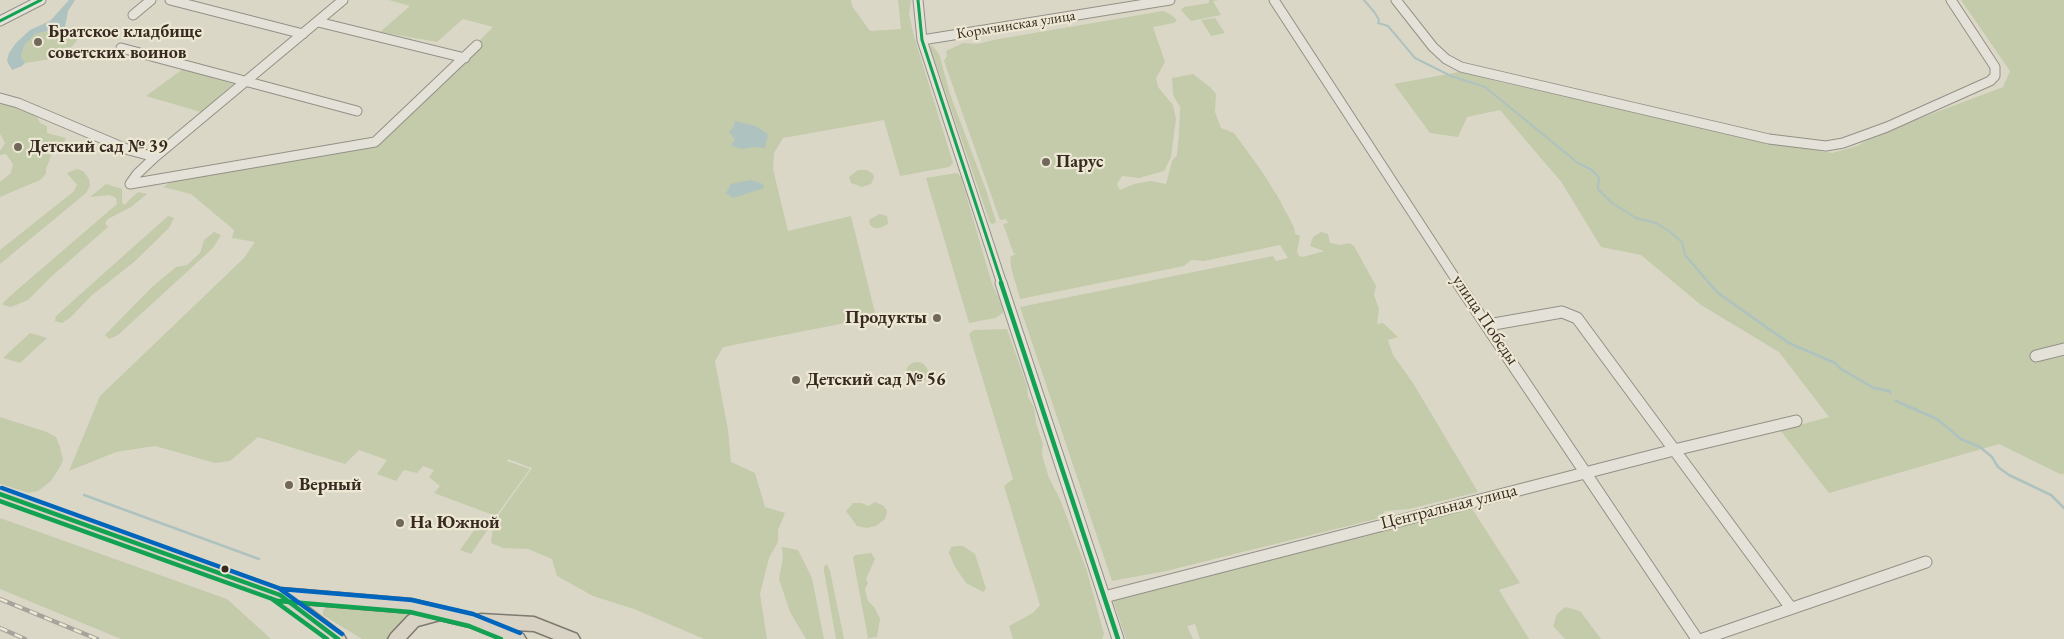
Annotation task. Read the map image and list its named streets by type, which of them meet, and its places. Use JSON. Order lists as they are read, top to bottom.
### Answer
{
  "streets": {
    "street": ["Кормчинская улица", "улица Победы", "Центральная улица"]
  },
  "crossings": [
    ["улица Победы", "Центральная улица"]
  ],
  "places": [
    "Братское кладбище советских воинов",
    "Детский сад № 39",
    "Парус",
    "Продукты",
    "Детский сад № 56",
    "Верный",
    "На Южной"
  ]
}
